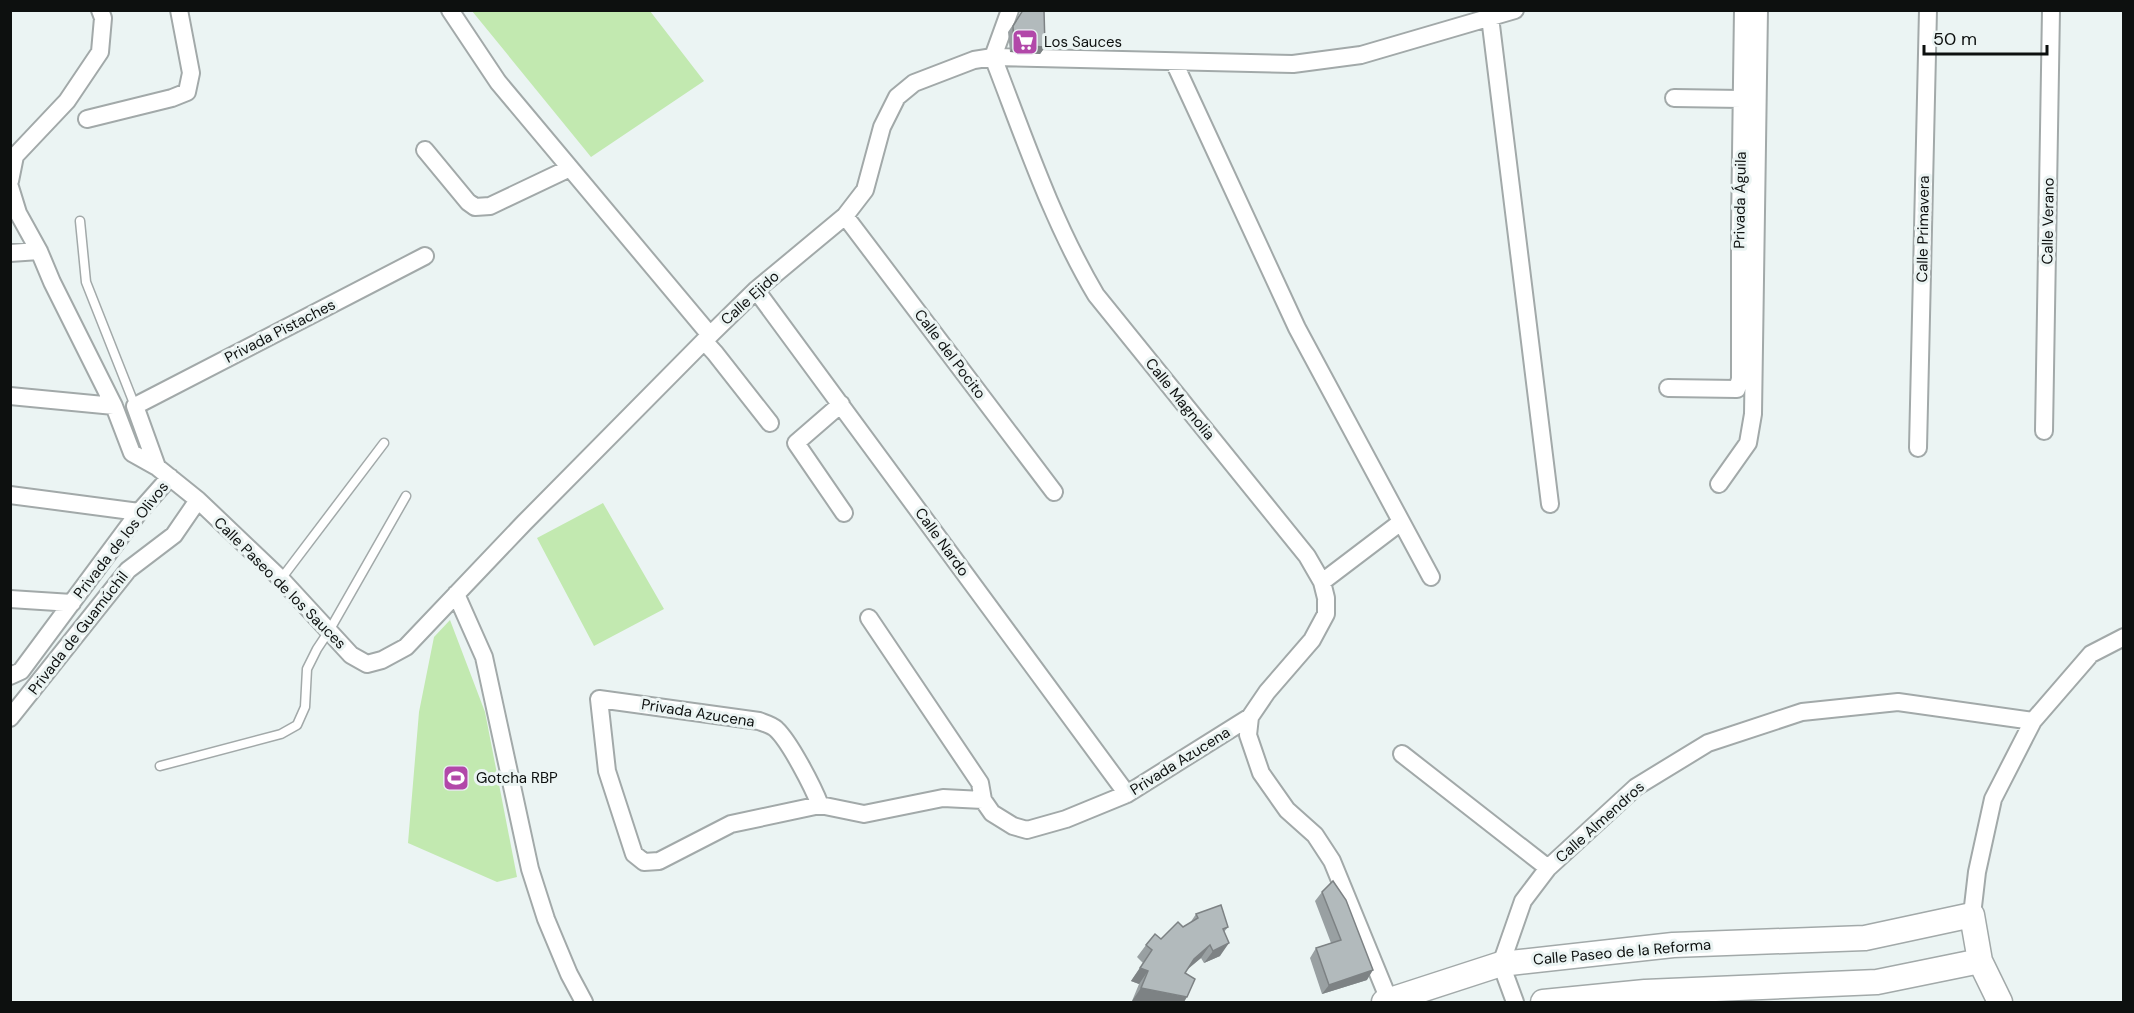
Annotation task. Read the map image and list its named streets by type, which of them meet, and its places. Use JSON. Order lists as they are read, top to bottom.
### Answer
{
  "streets": {
    "main road": ["Calle Paseo de la Reforma"],
    "street": [
      "Privada Águila",
      "Calle Verano",
      "Calle Primavera",
      "Calle Ejido",
      "Privada Pistaches",
      "Calle del Pocito",
      "Calle Magnolia",
      "Privada de los Olivos",
      "Calle Nardo",
      "Calle Paseo de los Sauces",
      "Privada de Guamúchil",
      "Privada Azucena",
      "Calle Almendros"
    ]
  },
  "crossings": [
    ["Calle Ejido", "Calle del Pocito"],
    ["Calle Ejido", "Calle Magnolia"],
    ["Calle Ejido", "Calle Nardo"],
    ["Calle Ejido", "Calle Paseo de los Sauces"],
    ["Calle Magnolia", "Privada Azucena"],
    ["Privada de los Olivos", "Calle Paseo de los Sauces"],
    ["Calle Nardo", "Privada Azucena"],
    ["Calle Paseo de los Sauces", "Privada de Guamúchil"],
    ["Calle Almendros", "Calle Paseo de la Reforma"]
  ],
  "places": {
    "supermarket": ["Los Sauces"],
    "sports": ["Gotcha RBP"]
  },
  "scale_bar": "50 m"
}
